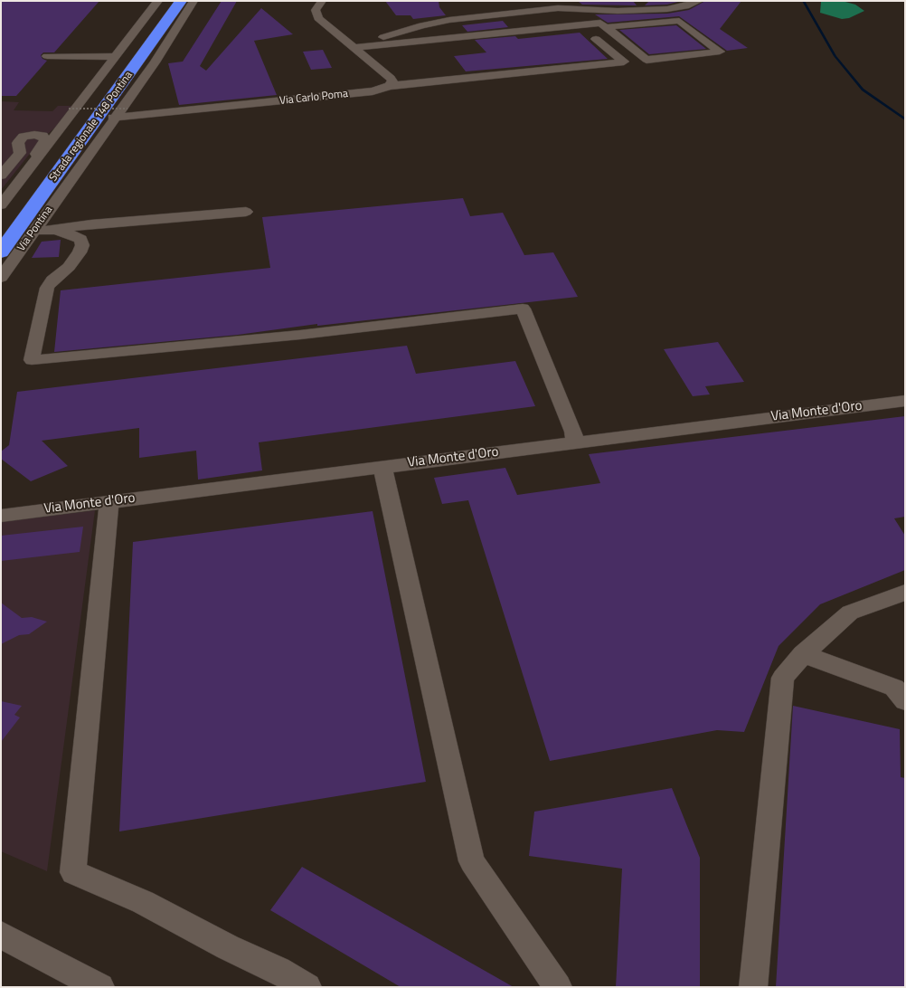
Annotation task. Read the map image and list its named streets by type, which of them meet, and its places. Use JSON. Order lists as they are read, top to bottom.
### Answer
{
  "streets": {
    "highway": ["Strada regionale 148 Pontina"],
    "street": ["Via Carlo Poma", "Via Pontina", "Via Monte d'Oro"]
  },
  "crossings": [
    ["Via Carlo Poma", "Via Pontina"]
  ]
}
